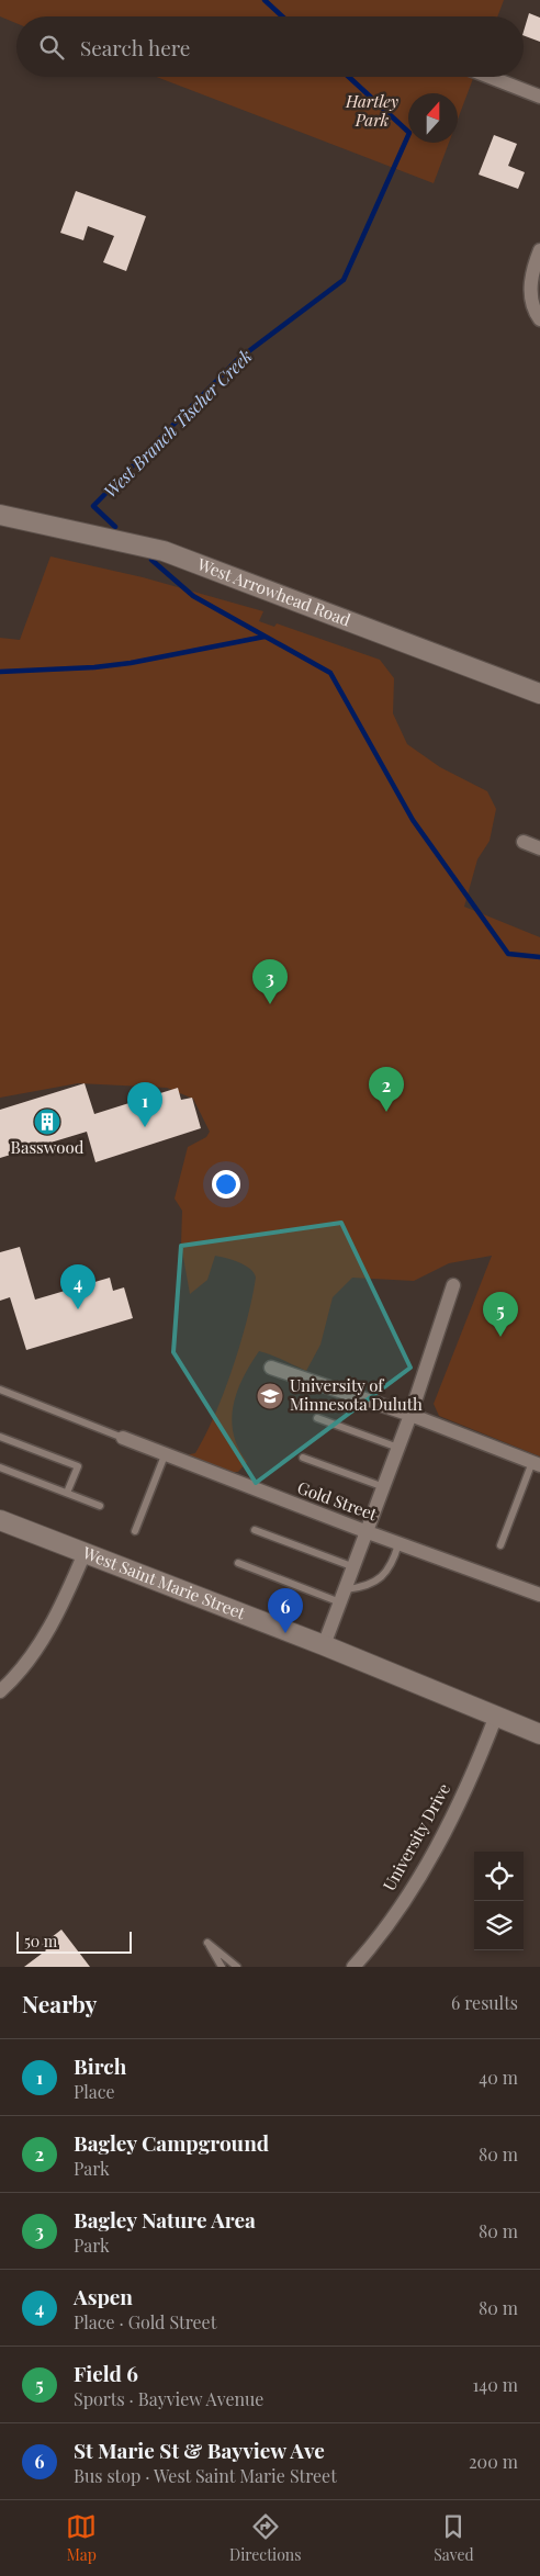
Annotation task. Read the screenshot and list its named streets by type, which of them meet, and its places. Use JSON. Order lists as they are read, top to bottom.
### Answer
{
  "streets": {
    "street": [
      "West Arrowhead Road",
      "Gold Street",
      "West Saint Marie Street",
      "University Drive"
    ]
  },
  "crossings": [
    ["West Saint Marie Street", "University Drive"]
  ],
  "water": ["West Branch Tischer Creek"],
  "parks": ["Hartley Park"],
  "places": {
    "building": ["Basswood"],
    "school or university": ["University of Minnesota Duluth"]
  },
  "scale_bar": "50 m",
  "north": "top",
  "page": {
    "search": "Search here",
    "pins": [
      "3",
      "2",
      "1",
      "4",
      "5",
      "6"
    ],
    "scale": "50 m",
    "heading": ["Nearby", "6 results"],
    "list": [
      {
        "mark": "1",
        "name": "Birch",
        "note": "Place",
        "value": "40 m"
      },
      {
        "mark": "2",
        "name": "Bagley Campground",
        "note": "Park",
        "value": "80 m"
      },
      {
        "mark": "3",
        "name": "Bagley Nature Area",
        "note": "Park",
        "value": "80 m"
      },
      {
        "mark": "4",
        "name": "Aspen",
        "note": "Place · Gold Street",
        "value": "80 m"
      },
      {
        "mark": "5",
        "name": "Field 6",
        "note": "Sports · Bayview Avenue",
        "value": "140 m"
      },
      {
        "mark": "6",
        "name": "St Marie St & Bayview Ave",
        "note": "Bus stop · West Saint Marie Street",
        "value": "200 m"
      }
    ],
    "nav": ["Map", "Directions", "Saved"]
  }
}
